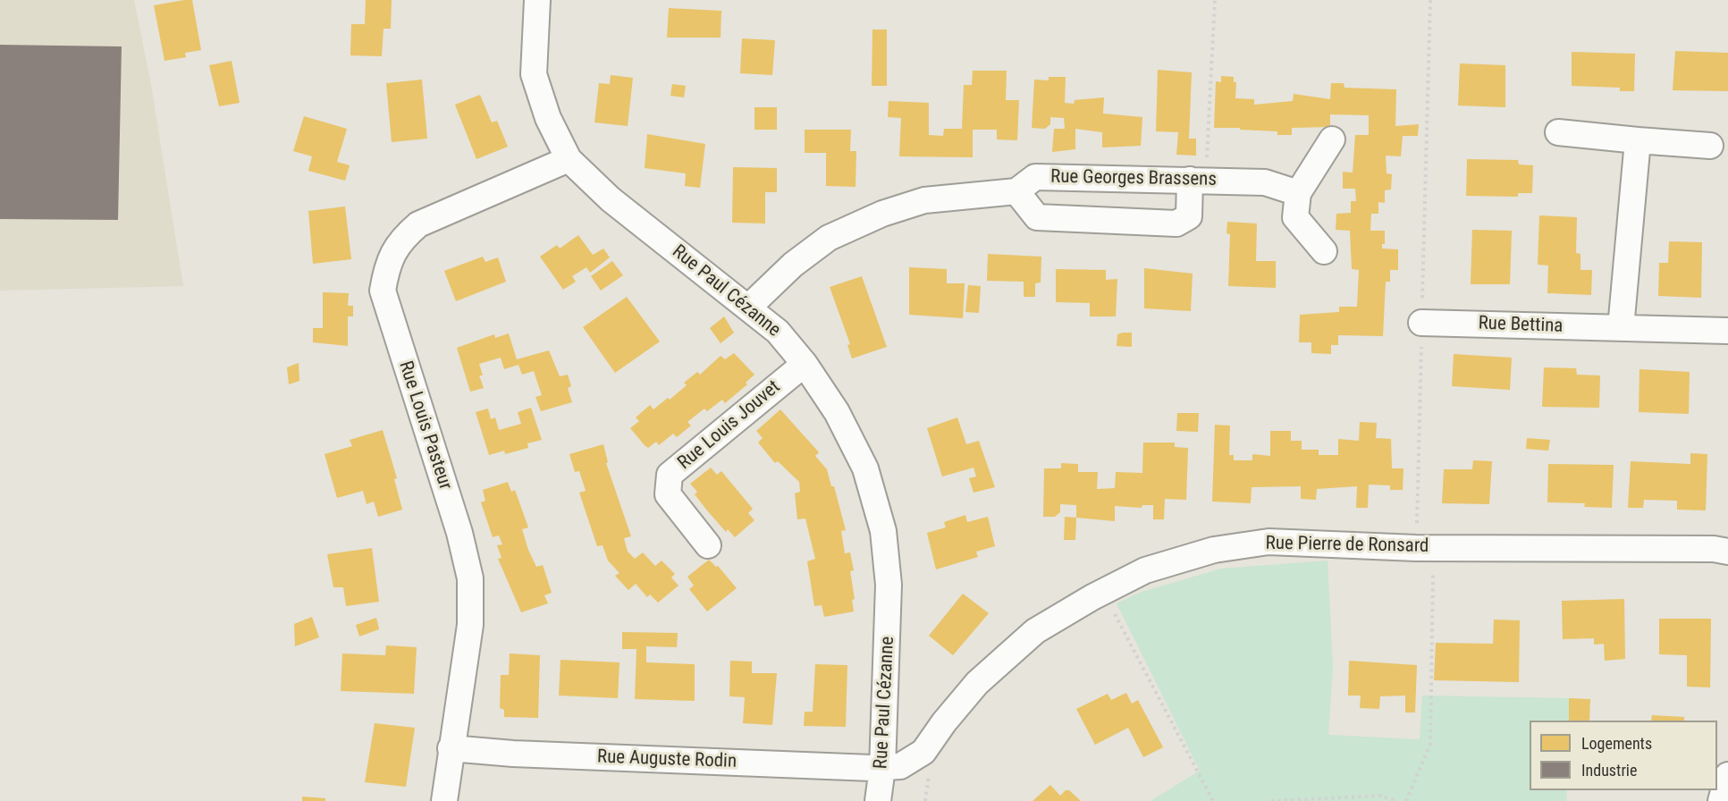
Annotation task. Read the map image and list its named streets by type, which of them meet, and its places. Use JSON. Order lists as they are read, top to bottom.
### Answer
{
  "streets": {
    "street": [
      "Rue Georges Brassens",
      "Rue Paul Cézanne",
      "Rue Bettina",
      "Rue Louis Pasteur",
      "Rue Louis Jouvet",
      "Rue Pierre de Ronsard",
      "Rue Auguste Rodin"
    ]
  },
  "crossings": [
    ["Rue Georges Brassens", "Rue Paul Cézanne"],
    ["Rue Paul Cézanne", "Rue Louis Pasteur"],
    ["Rue Paul Cézanne", "Rue Louis Jouvet"],
    ["Rue Paul Cézanne", "Rue Pierre de Ronsard"],
    ["Rue Paul Cézanne", "Rue Auguste Rodin"],
    ["Rue Louis Pasteur", "Rue Auguste Rodin"],
    ["Rue Pierre de Ronsard", "Rue Auguste Rodin"]
  ],
  "legend": ["Logements", "Industrie"]
}
